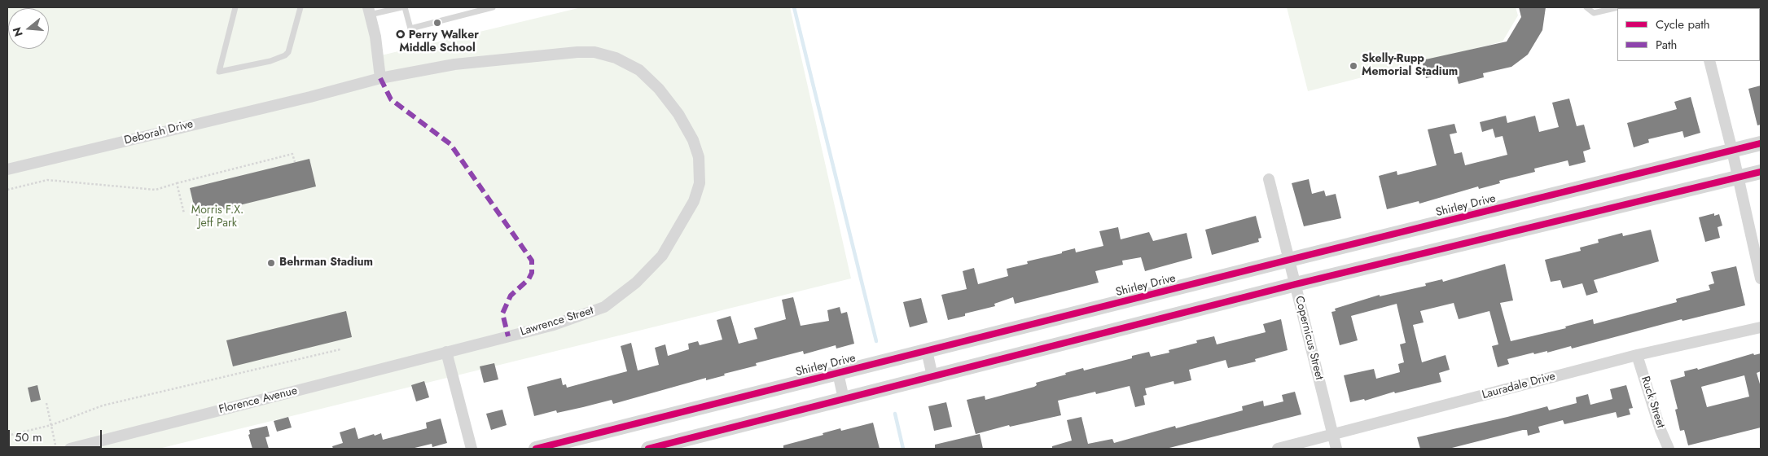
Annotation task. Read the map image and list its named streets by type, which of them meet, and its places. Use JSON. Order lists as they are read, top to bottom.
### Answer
{
  "streets": {
    "street": [
      "Deborah Drive",
      "Shirley Drive",
      "Lawrence Street",
      "Copernicus Street",
      "Lauradale Drive",
      "Florence Avenue",
      "Ruck Street"
    ]
  },
  "crossings": [
    ["Deborah Drive", "Lawrence Street"],
    ["Shirley Drive", "Copernicus Street"],
    ["Lawrence Street", "Florence Avenue"],
    ["Copernicus Street", "Lauradale Drive"],
    ["Lauradale Drive", "Ruck Street"]
  ],
  "parks": ["Morris F.X. Jeff Park"],
  "places": ["O Perry Walker Middle School", "Skelly-Rupp Memorial Stadium", "Behrman Stadium"],
  "legend": ["Cycle path", "Path"],
  "scale_bar": "50 m",
  "north": "left"
}
